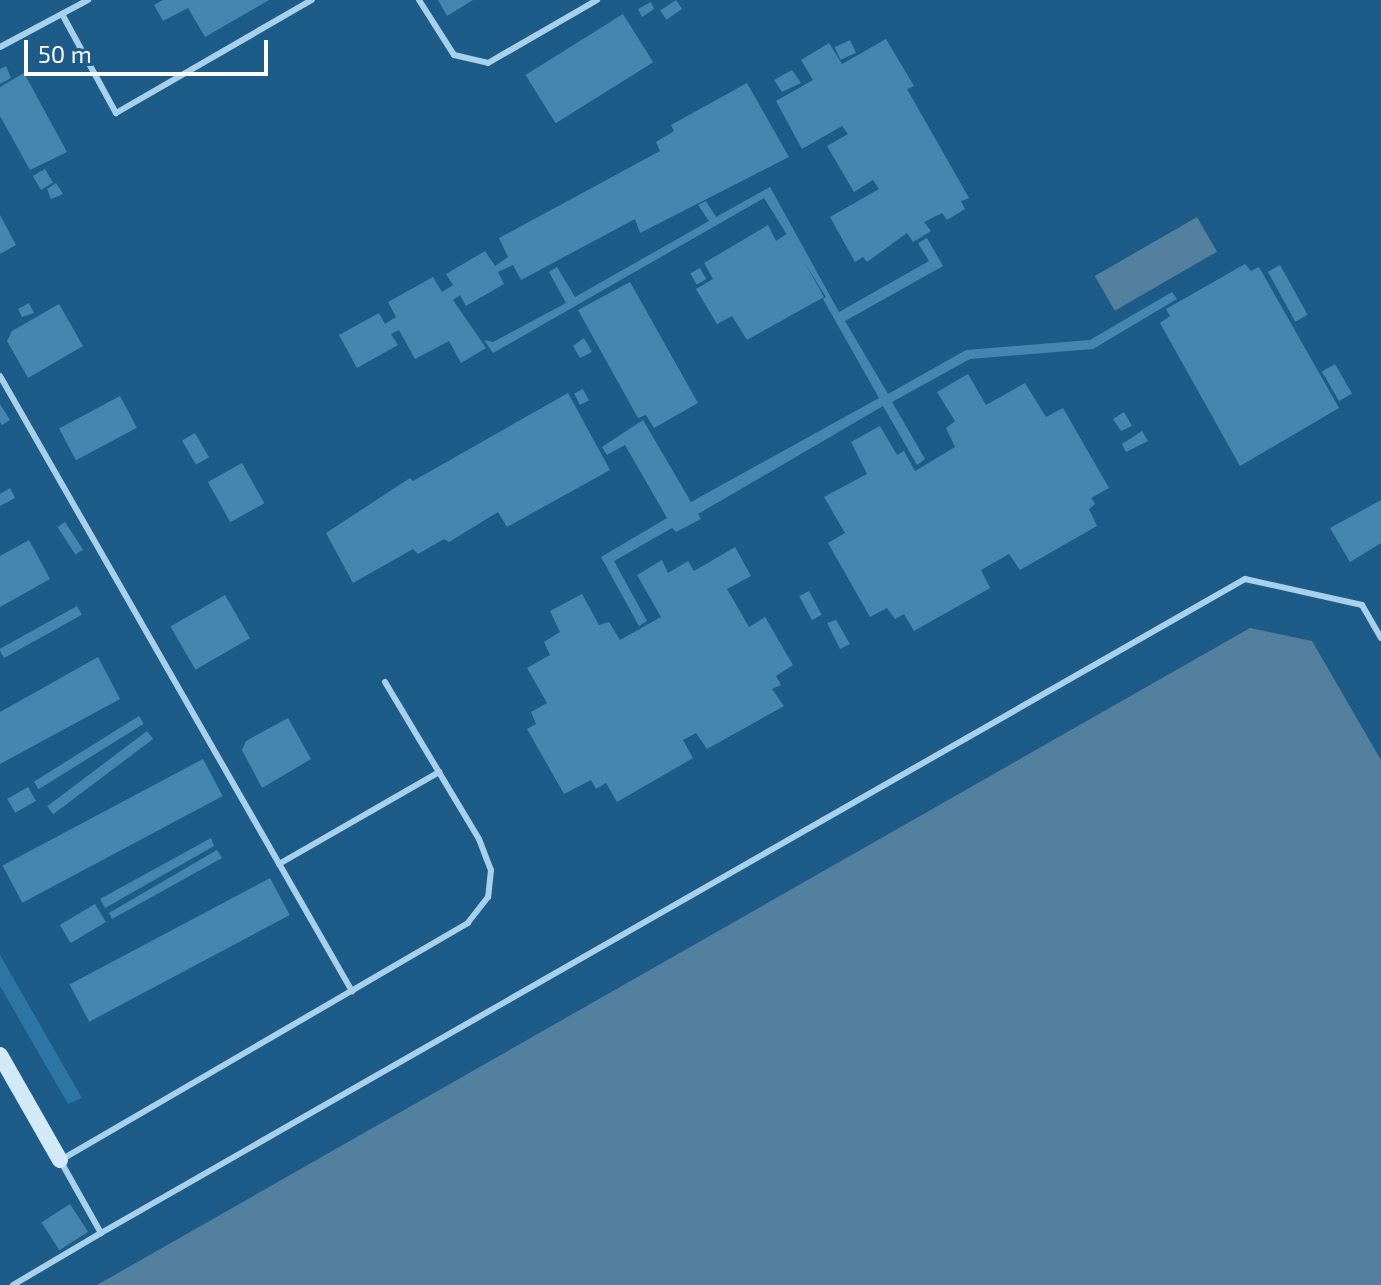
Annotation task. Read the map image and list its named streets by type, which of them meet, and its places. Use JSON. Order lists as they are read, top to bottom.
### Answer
{
  "scale_bar": "50 m"
}
